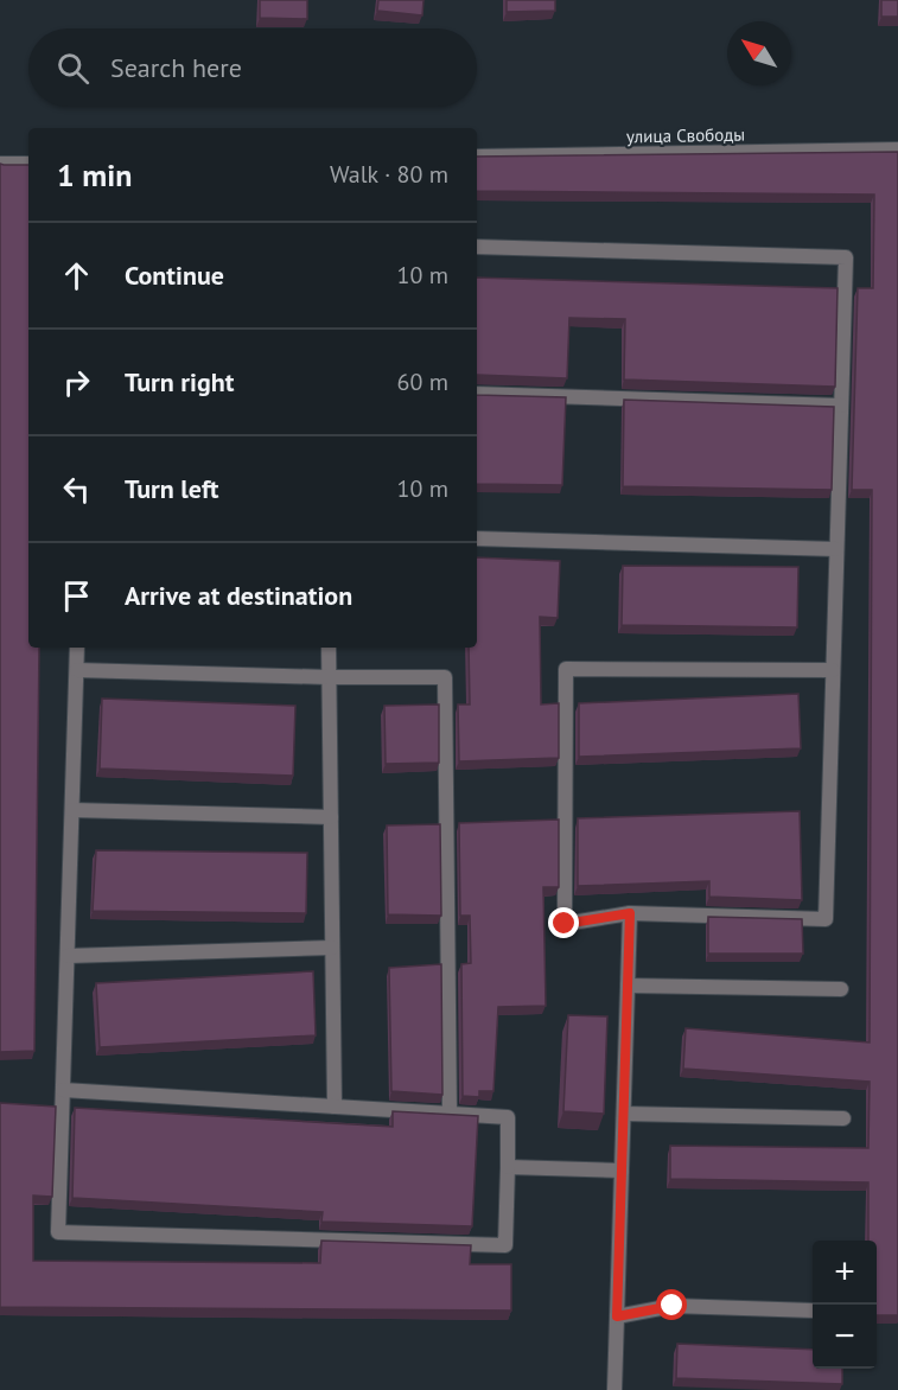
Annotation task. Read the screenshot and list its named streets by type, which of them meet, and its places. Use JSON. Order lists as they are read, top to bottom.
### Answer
{
  "streets": {
    "street": ["улица Свободы"]
  },
  "north": "top left",
  "page": {
    "search": "Search here",
    "heading": ["1 min", "Walk · 80 m"],
    "list": [
      ["Continue", "10 m"],
      ["Turn right", "60 m"],
      ["Turn left", "10 m"],
      "Arrive at destination"
    ],
    "map_buttons": ["+", "−"]
  }
}
